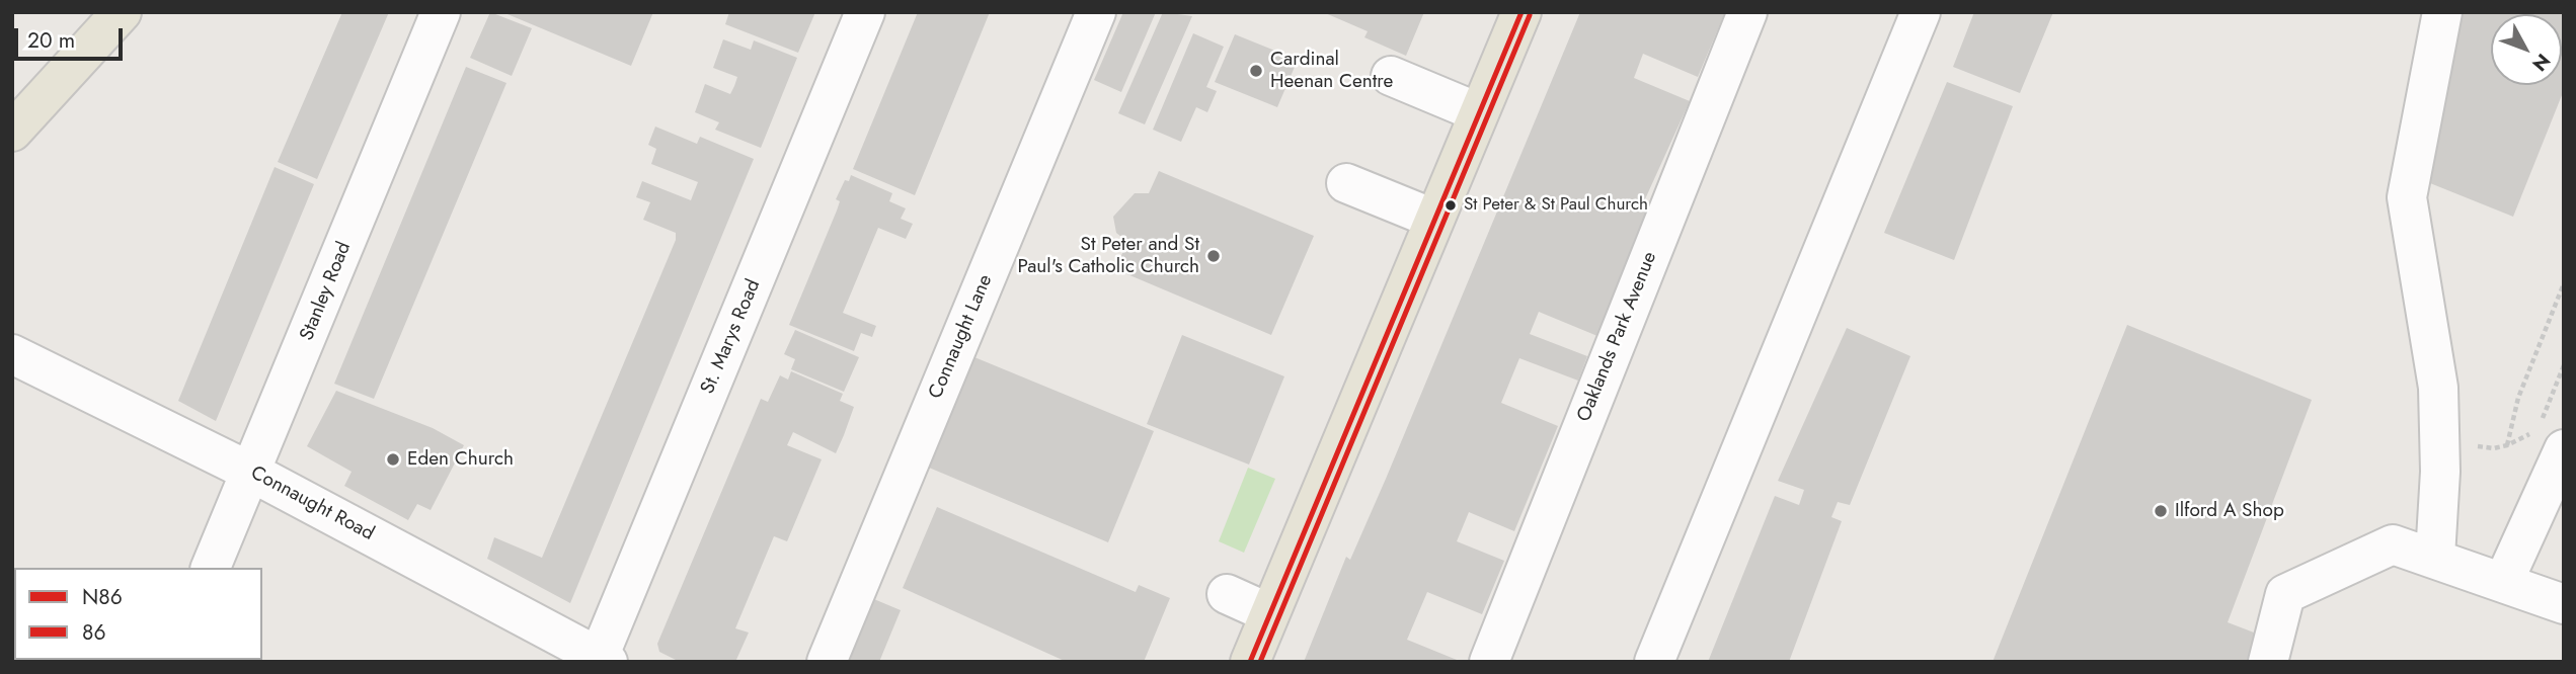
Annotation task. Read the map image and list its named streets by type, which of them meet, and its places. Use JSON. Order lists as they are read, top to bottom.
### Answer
{
  "streets": {
    "street": [
      "Stanley Road",
      "St. Marys Road",
      "Connaught Lane",
      "Oaklands Park Avenue",
      "Connaught Road"
    ]
  },
  "crossings": [
    ["Stanley Road", "Connaught Road"],
    ["St. Marys Road", "Connaught Road"]
  ],
  "places": [
    "Cardinal Heenan Centre",
    "St Peter & St Paul Church",
    "St Peter and St Paul's Catholic Church",
    "Eden Church",
    "Ilford A Shop"
  ],
  "lines": ["transit line N86", "transit line 86"],
  "legend": ["N86", "86"],
  "scale_bar": "20 m",
  "north": "bottom right"
}
